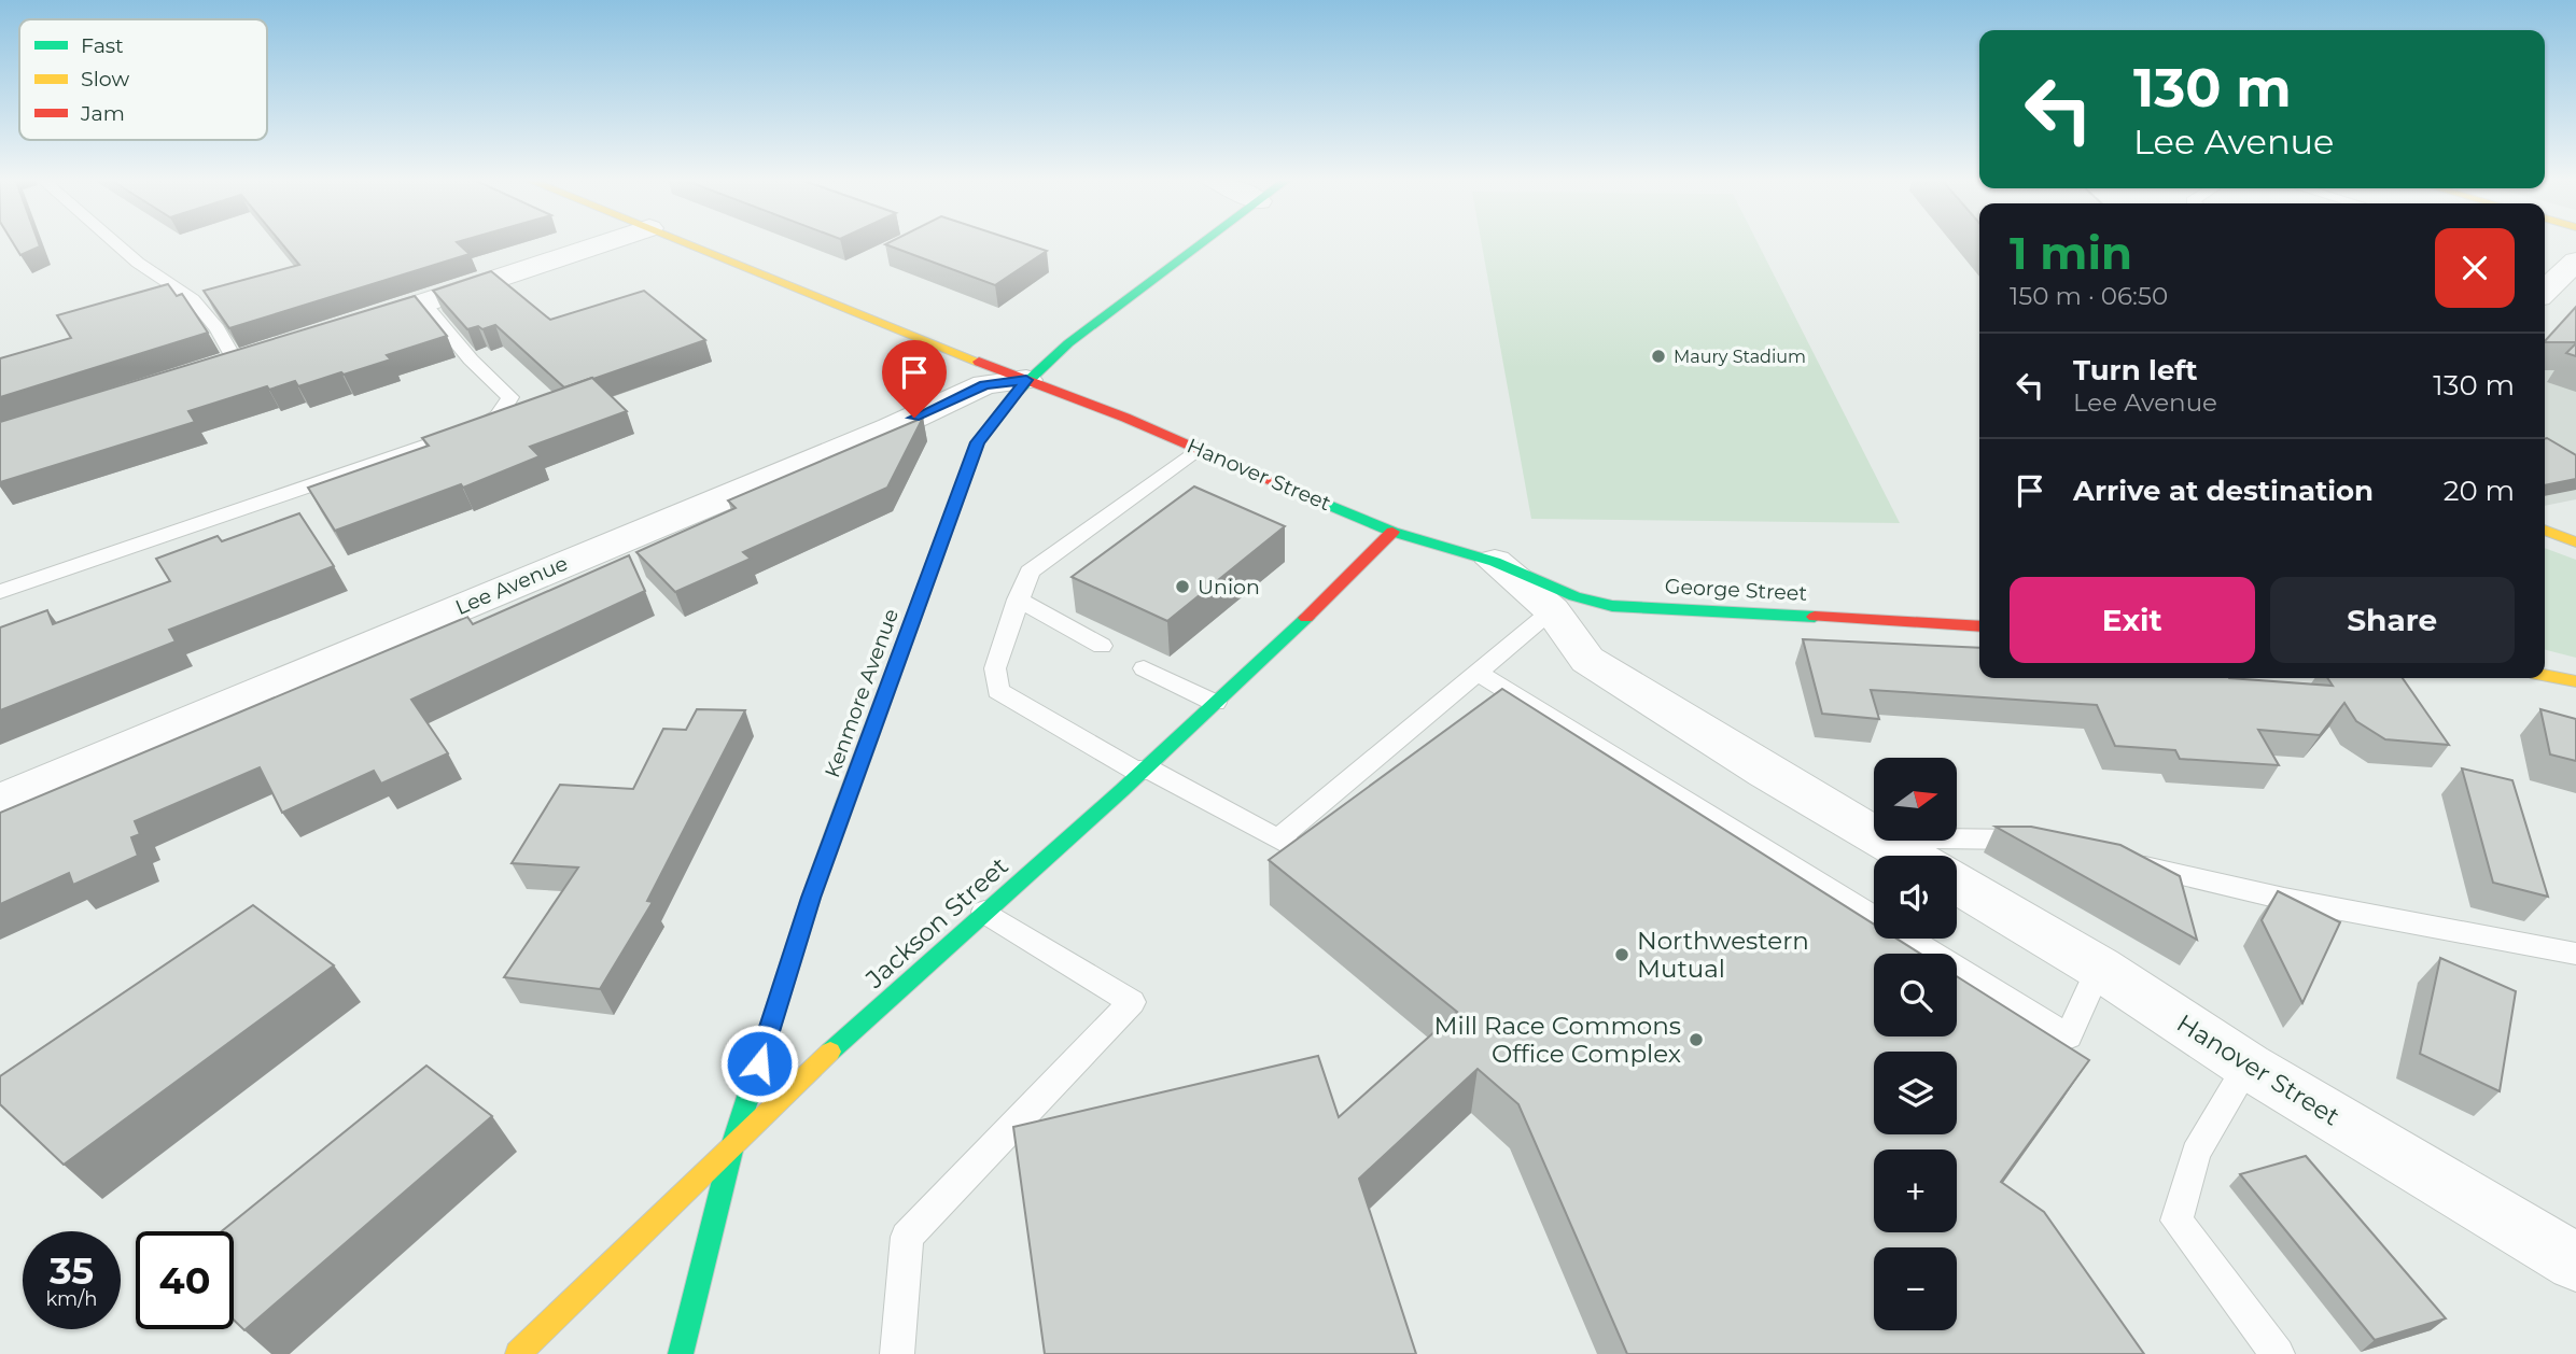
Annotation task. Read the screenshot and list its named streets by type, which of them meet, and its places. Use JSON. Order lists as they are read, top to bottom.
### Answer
{
  "streets": {
    "street": [
      "Hanover Street",
      "Lee Avenue",
      "George Street",
      "Kenmore Avenue",
      "Jackson Street"
    ]
  },
  "crossings": [
    ["Hanover Street", "Lee Avenue"],
    ["Hanover Street", "George Street"],
    ["Hanover Street", "Kenmore Avenue"],
    ["Hanover Street", "Jackson Street"],
    ["Lee Avenue", "Kenmore Avenue"],
    ["Kenmore Avenue", "Jackson Street"]
  ],
  "places": [
    "Maury Stadium",
    "Union",
    "Northwestern Mutual",
    "Mill Race Commons Office Complex"
  ],
  "legend": ["Fast", "Slow", "Jam"],
  "north": "right",
  "page": {
    "turn": ["130 m", "Lee Avenue"],
    "heading": ["1 min", "150 m · 06:50"],
    "list": [
      {
        "name": "Turn left",
        "note": "Lee Avenue",
        "value": "130 m"
      },
      {
        "name": "Arrive at destination",
        "value": "20 m"
      }
    ],
    "buttons": ["Exit", "Share"],
    "map_buttons": ["+", "−"],
    "speed": "35 km/h",
    "limit": "40"
  }
}
